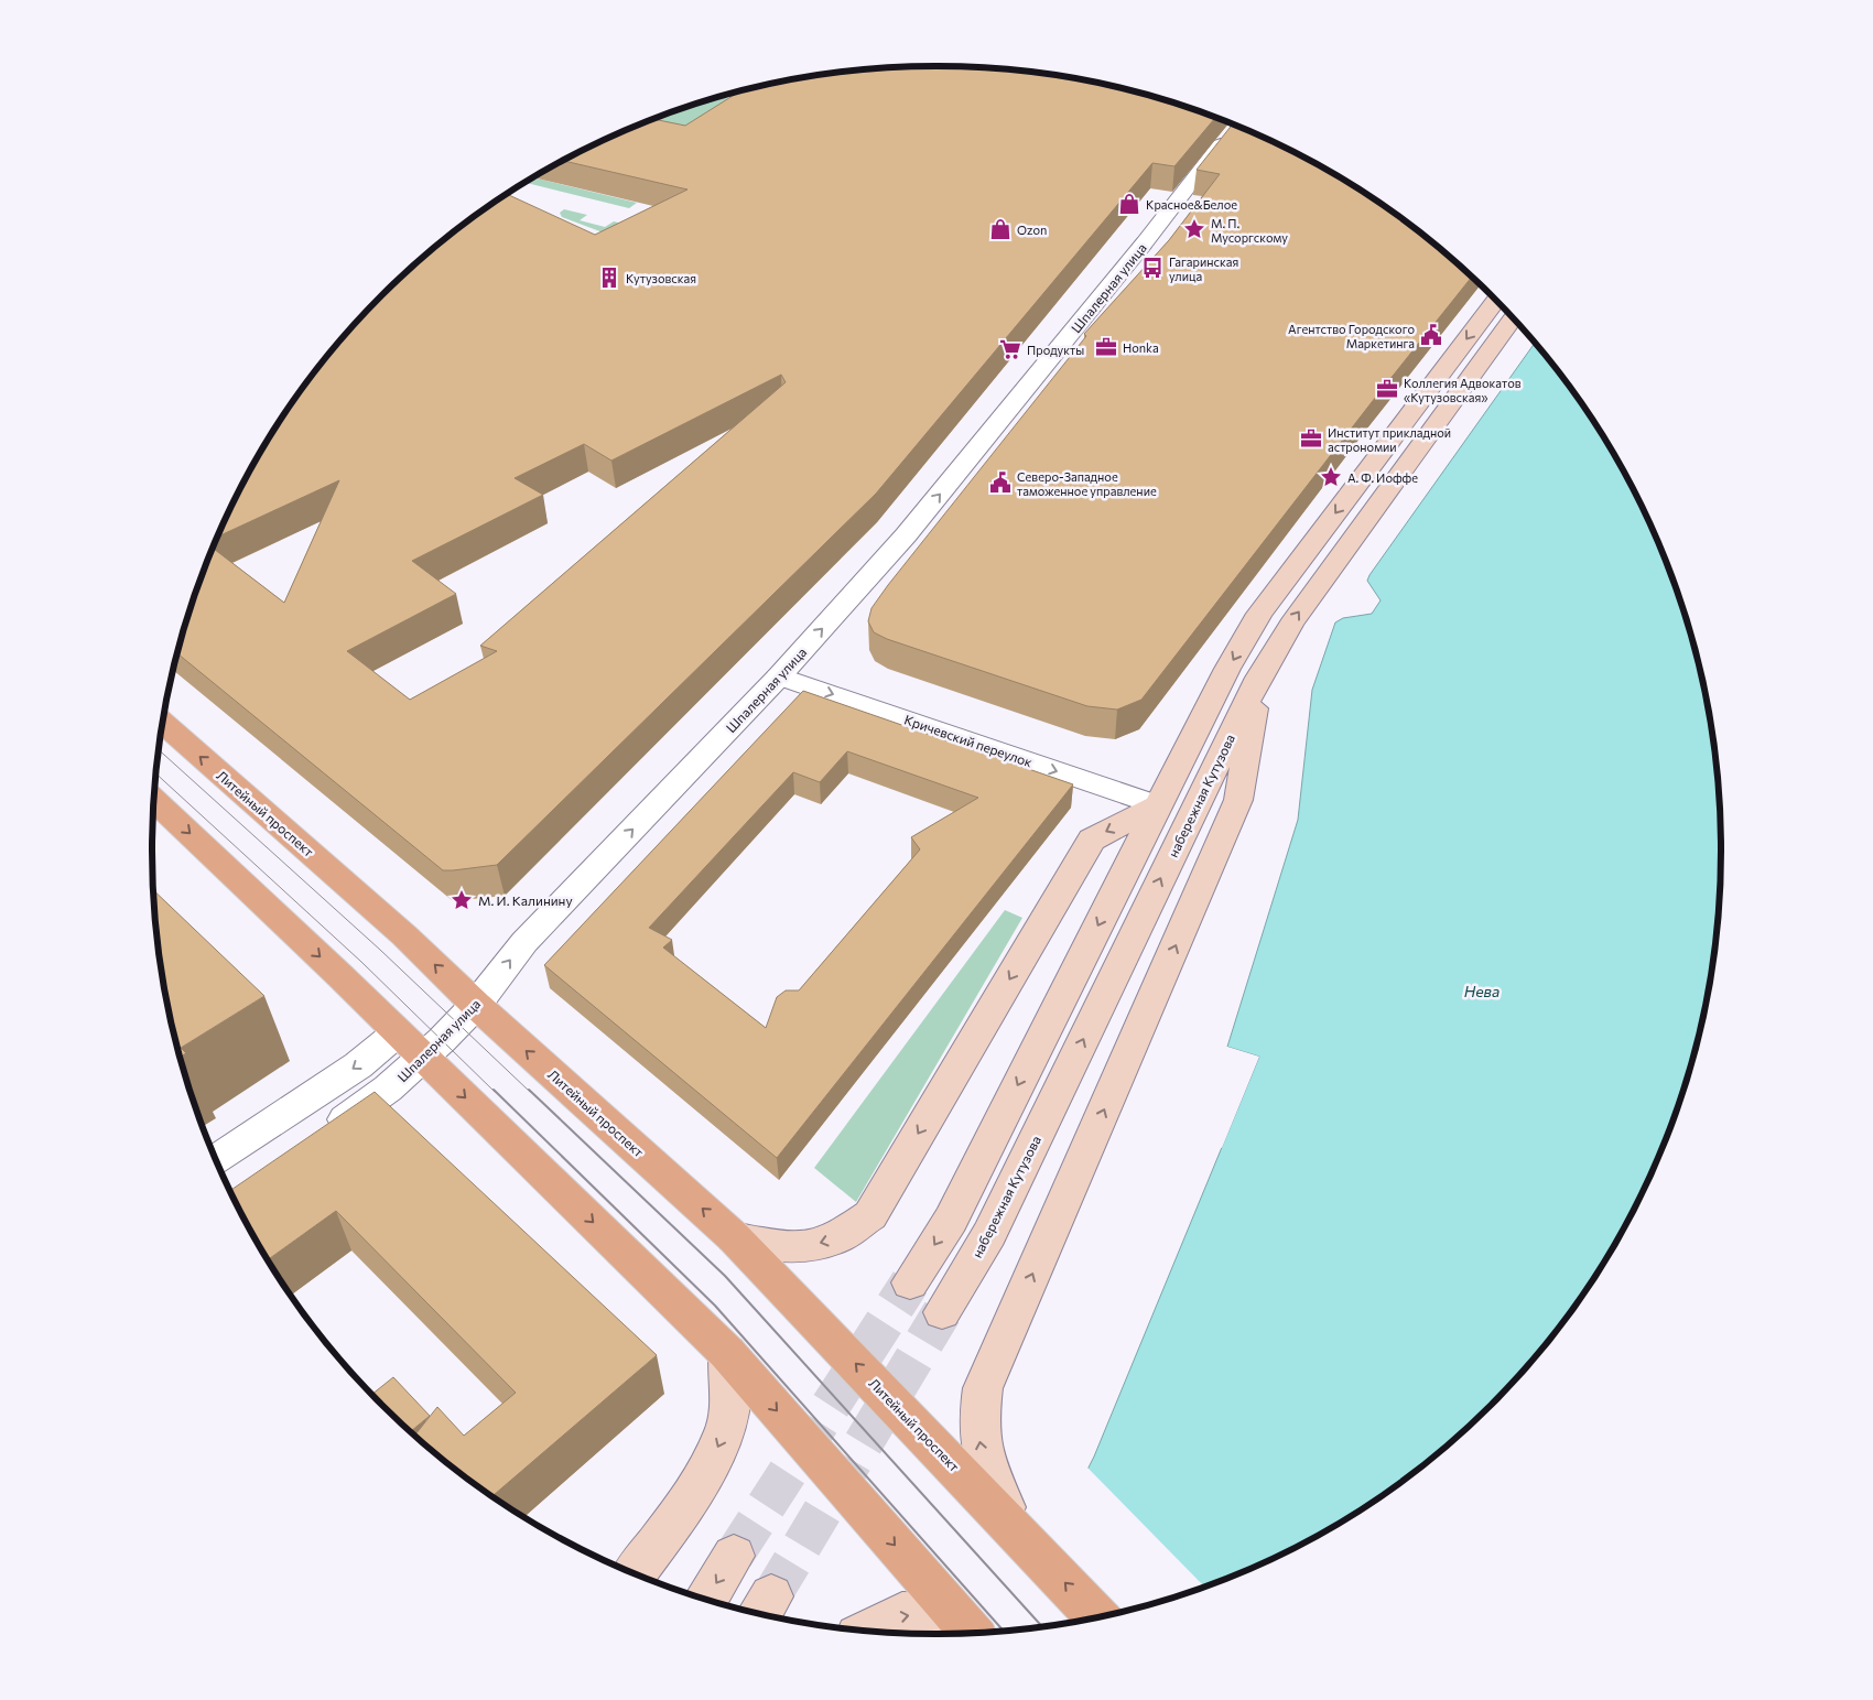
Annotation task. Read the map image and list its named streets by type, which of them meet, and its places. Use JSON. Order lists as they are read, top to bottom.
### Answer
{
  "streets": {
    "main road": ["набережная Кутузова", "Литейный проспект"],
    "street": ["Шпалерная улица", "Кричевский переулок"]
  },
  "crossings": [
    ["Шпалерная улица", "Кричевский переулок"],
    ["Шпалерная улица", "Литейный проспект"]
  ],
  "one_way": ["Шпалерная улица", "Кричевский переулок"],
  "water": ["Нева"],
  "places": {
    "shop": ["Красное&Белое", "Ozon"],
    "place": ["М. П. Мусоргскому", "А. Ф. Иоффе", "М. И. Калинину"],
    "bus stop": ["Гагаринская улица"],
    "building": ["Кутузовская"],
    "public building": ["Агентство Городского Маркетинга", "Северо-Западное таможенное управление"],
    "office": ["Honka", "Коллегия Адвокатов «Кутузовская»", "Институт прикладной астрономии"],
    "supermarket": ["Продукты"]
  }
}
